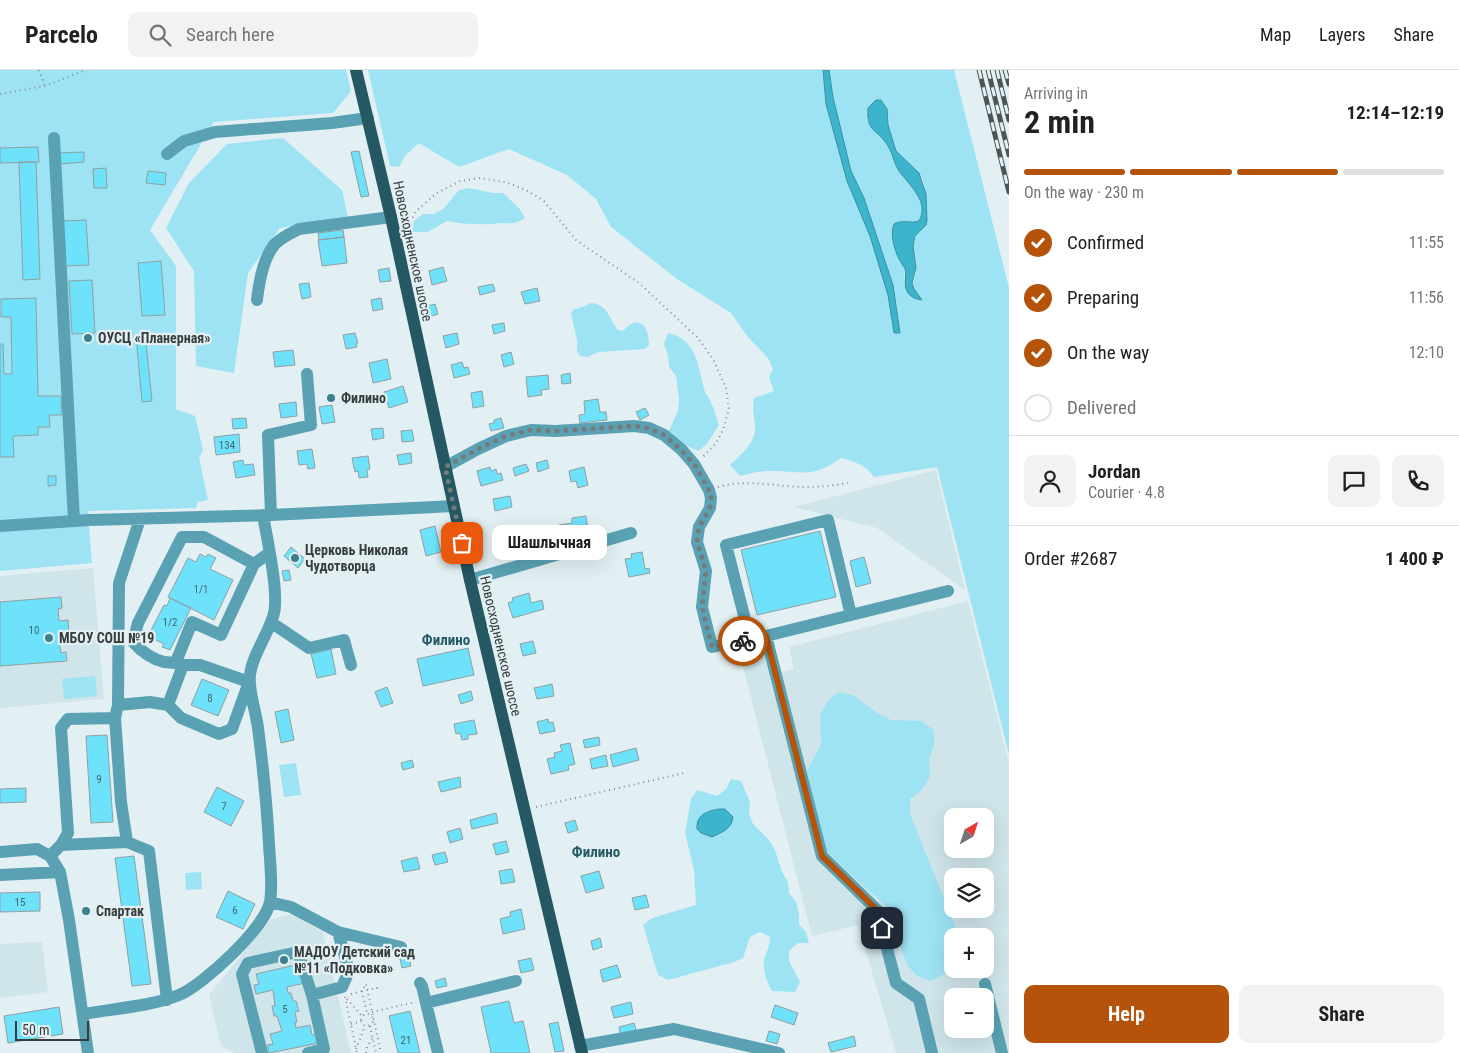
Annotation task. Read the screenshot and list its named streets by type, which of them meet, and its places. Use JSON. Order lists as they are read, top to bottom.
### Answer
{
  "streets": {
    "main road": ["Новосходненское шоссе"]
  },
  "districts": ["Филино", "Филино"],
  "places": [
    "ОУСЦ «Планерная»",
    "Филино",
    "Шашлычная",
    "Церковь Николая Чудотворца",
    "МБОУ СОШ №19",
    "Спартак",
    "МАДОУ Детский сад №11 «Подковка»"
  ],
  "house_numbers": [
    "134",
    "1/1",
    "1/2",
    "10",
    "8",
    "9",
    "7",
    "15",
    "6",
    "5",
    "21"
  ],
  "scale_bar": "50 m",
  "north": "top right",
  "page": {
    "header": "Parcelo",
    "search": "Search here",
    "nav": ["Map", "Layers", "Share"],
    "heading": ["2 min", "Arriving in", "12:14–12:19"],
    "panel": [
      "Jordan",
      "Courier · 4.8",
      "Order #2687",
      "1 400 ₽"
    ],
    "bar": "On the way · 230 m",
    "list": [
      ["Confirmed", "11:55"],
      ["Preparing", "11:56"],
      ["On the way", "12:10"],
      "Delivered"
    ],
    "bubble": "Шашлычная",
    "map_buttons": ["+", "−"],
    "buttons": ["Help", "Share"],
    "scale": "50 m"
  }
}
